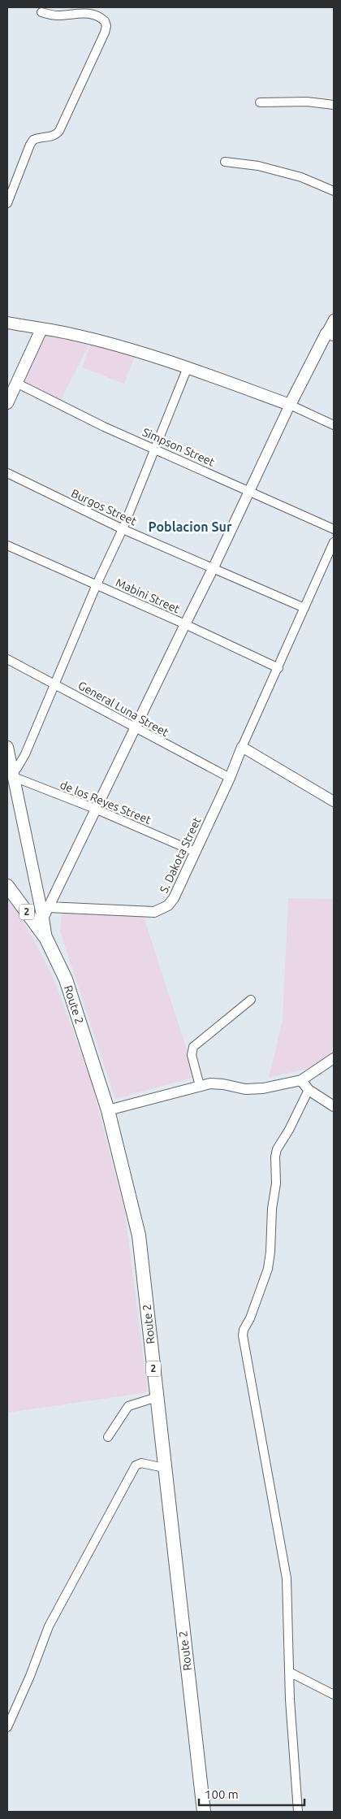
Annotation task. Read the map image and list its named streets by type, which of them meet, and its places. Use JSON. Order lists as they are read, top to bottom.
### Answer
{
  "streets": {
    "highway": ["2", "Route 2"],
    "street": [
      "Simpson Street",
      "Burgos Street",
      "Mabini Street",
      "General Luna Street",
      "de los Reyes Street",
      "S. Dakota Street"
    ]
  },
  "crossings": [
    ["General Luna Street", "S. Dakota Street"],
    ["de los Reyes Street", "S. Dakota Street"]
  ],
  "districts": ["Poblacion Sur"],
  "scale_bar": "100 m"
}
